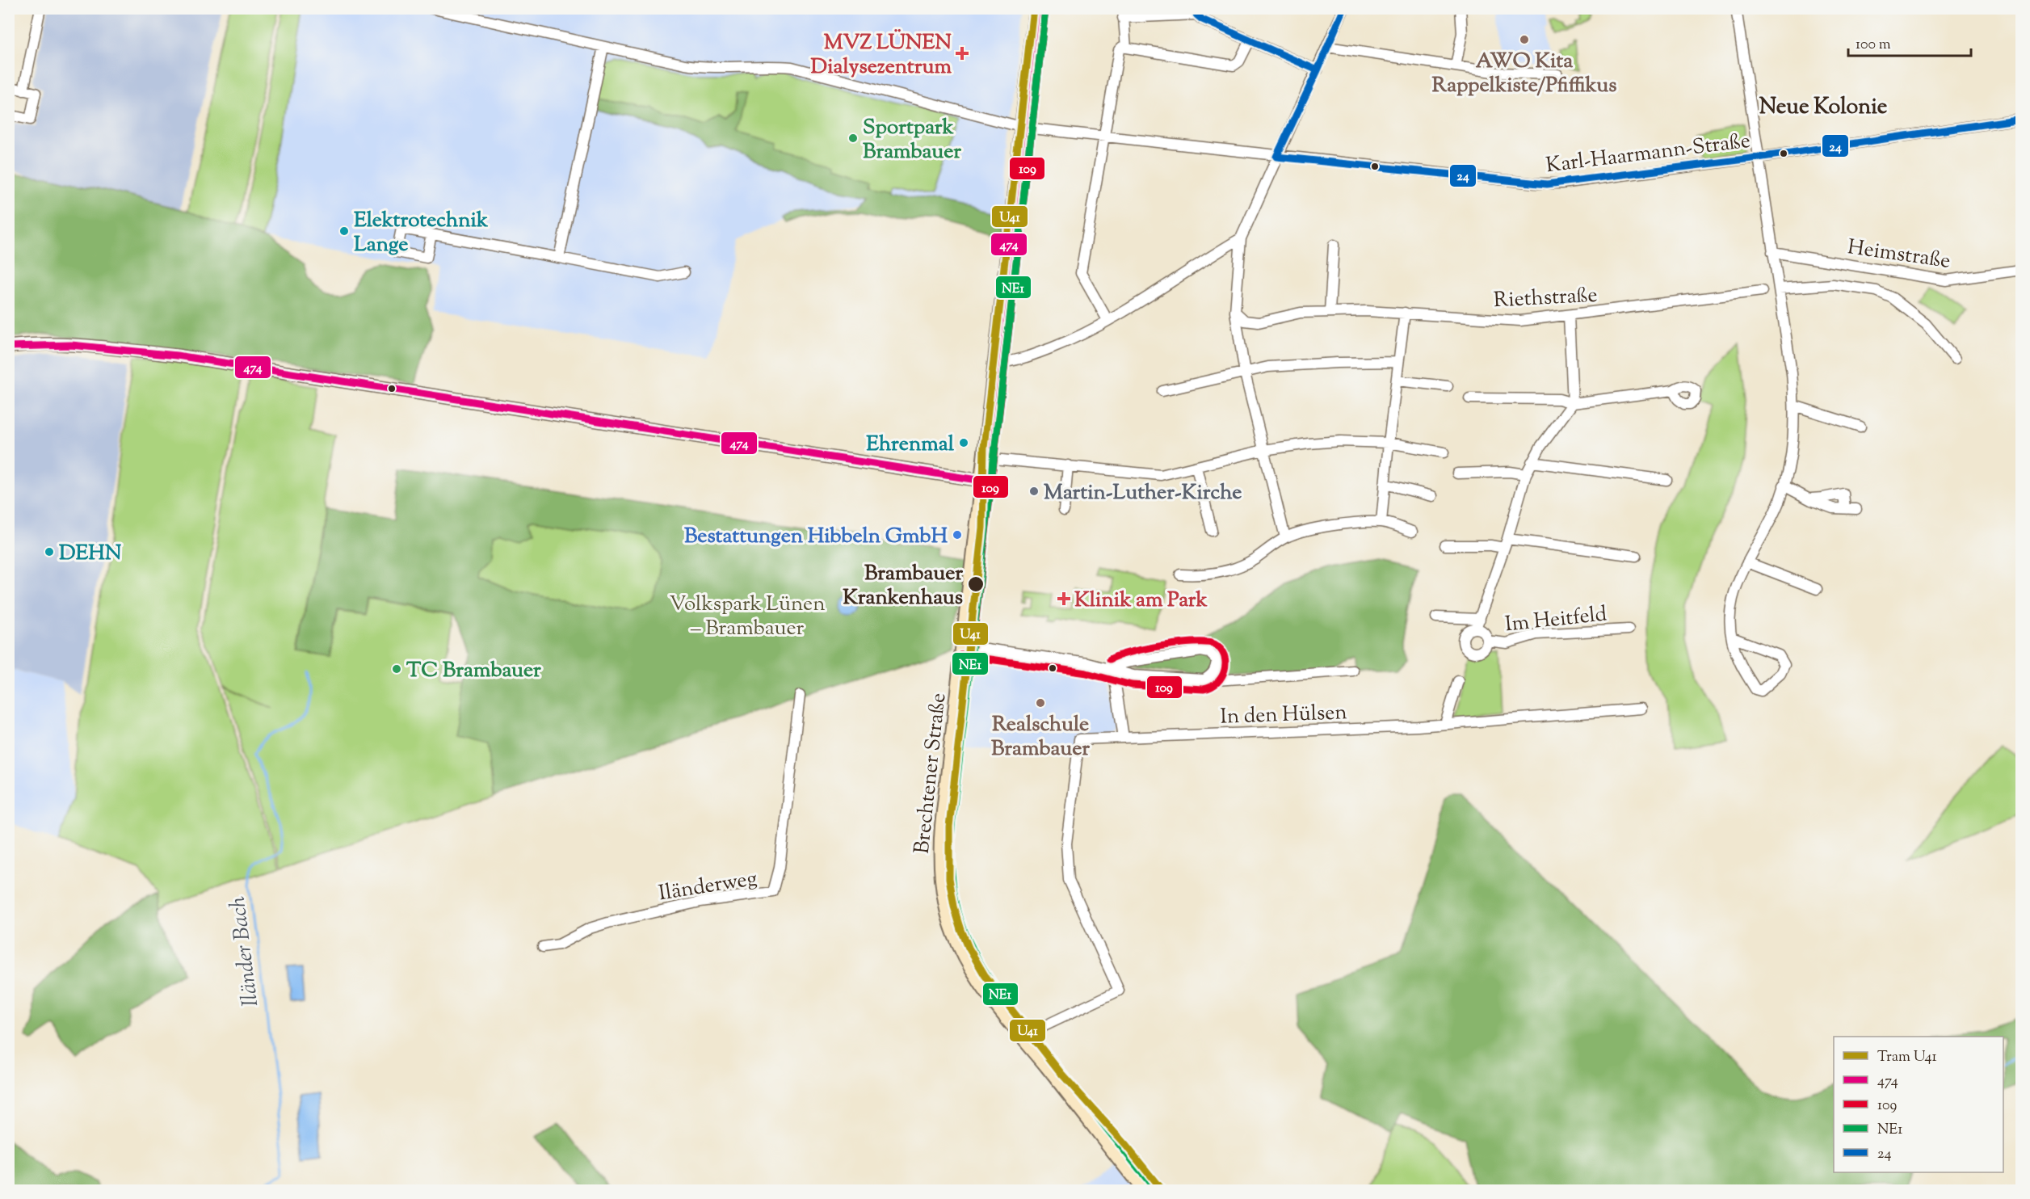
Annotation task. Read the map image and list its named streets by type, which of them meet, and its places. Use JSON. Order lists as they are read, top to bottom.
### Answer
{
  "streets": {
    "main road": ["Brechtener Straße"],
    "street": [
      "Karl-Haarmann-Straße",
      "Heimstraße",
      "Riethstraße",
      "Im Heitfeld",
      "In den Hülsen",
      "Iländerweg"
    ]
  },
  "crossings": [
    ["Karl-Haarmann-Straße", "Brechtener Straße"],
    ["In den Hülsen", "Brechtener Straße"]
  ],
  "districts": ["Neue Kolonie"],
  "water": ["Iländer Bach"],
  "parks": ["Volkspark Lünen – Brambauer"],
  "places": {
    "other": [
      "AWO Kita Rappelkiste/Pfiffikus",
      "Sportpark Brambauer",
      "Elektrotechnik Lange",
      "Ehrenmal",
      "Martin-Luther-Kirche",
      "Bestattungen Hibbeln GmbH",
      "DEHN",
      "Brambauer Krankenhaus",
      "TC Brambauer",
      "Realschule Brambauer"
    ],
    "health": ["MVZ LÜNEN Dialysezentrum", "Klinik am Park"]
  },
  "lines": [
    "tram line U41",
    "transit line 474",
    "transit line 24",
    "transit line 109",
    "transit line NE1"
  ],
  "legend": [
    "Tram U41",
    "474",
    "109",
    "NE1",
    "24"
  ],
  "scale_bar": "100 m"
}
